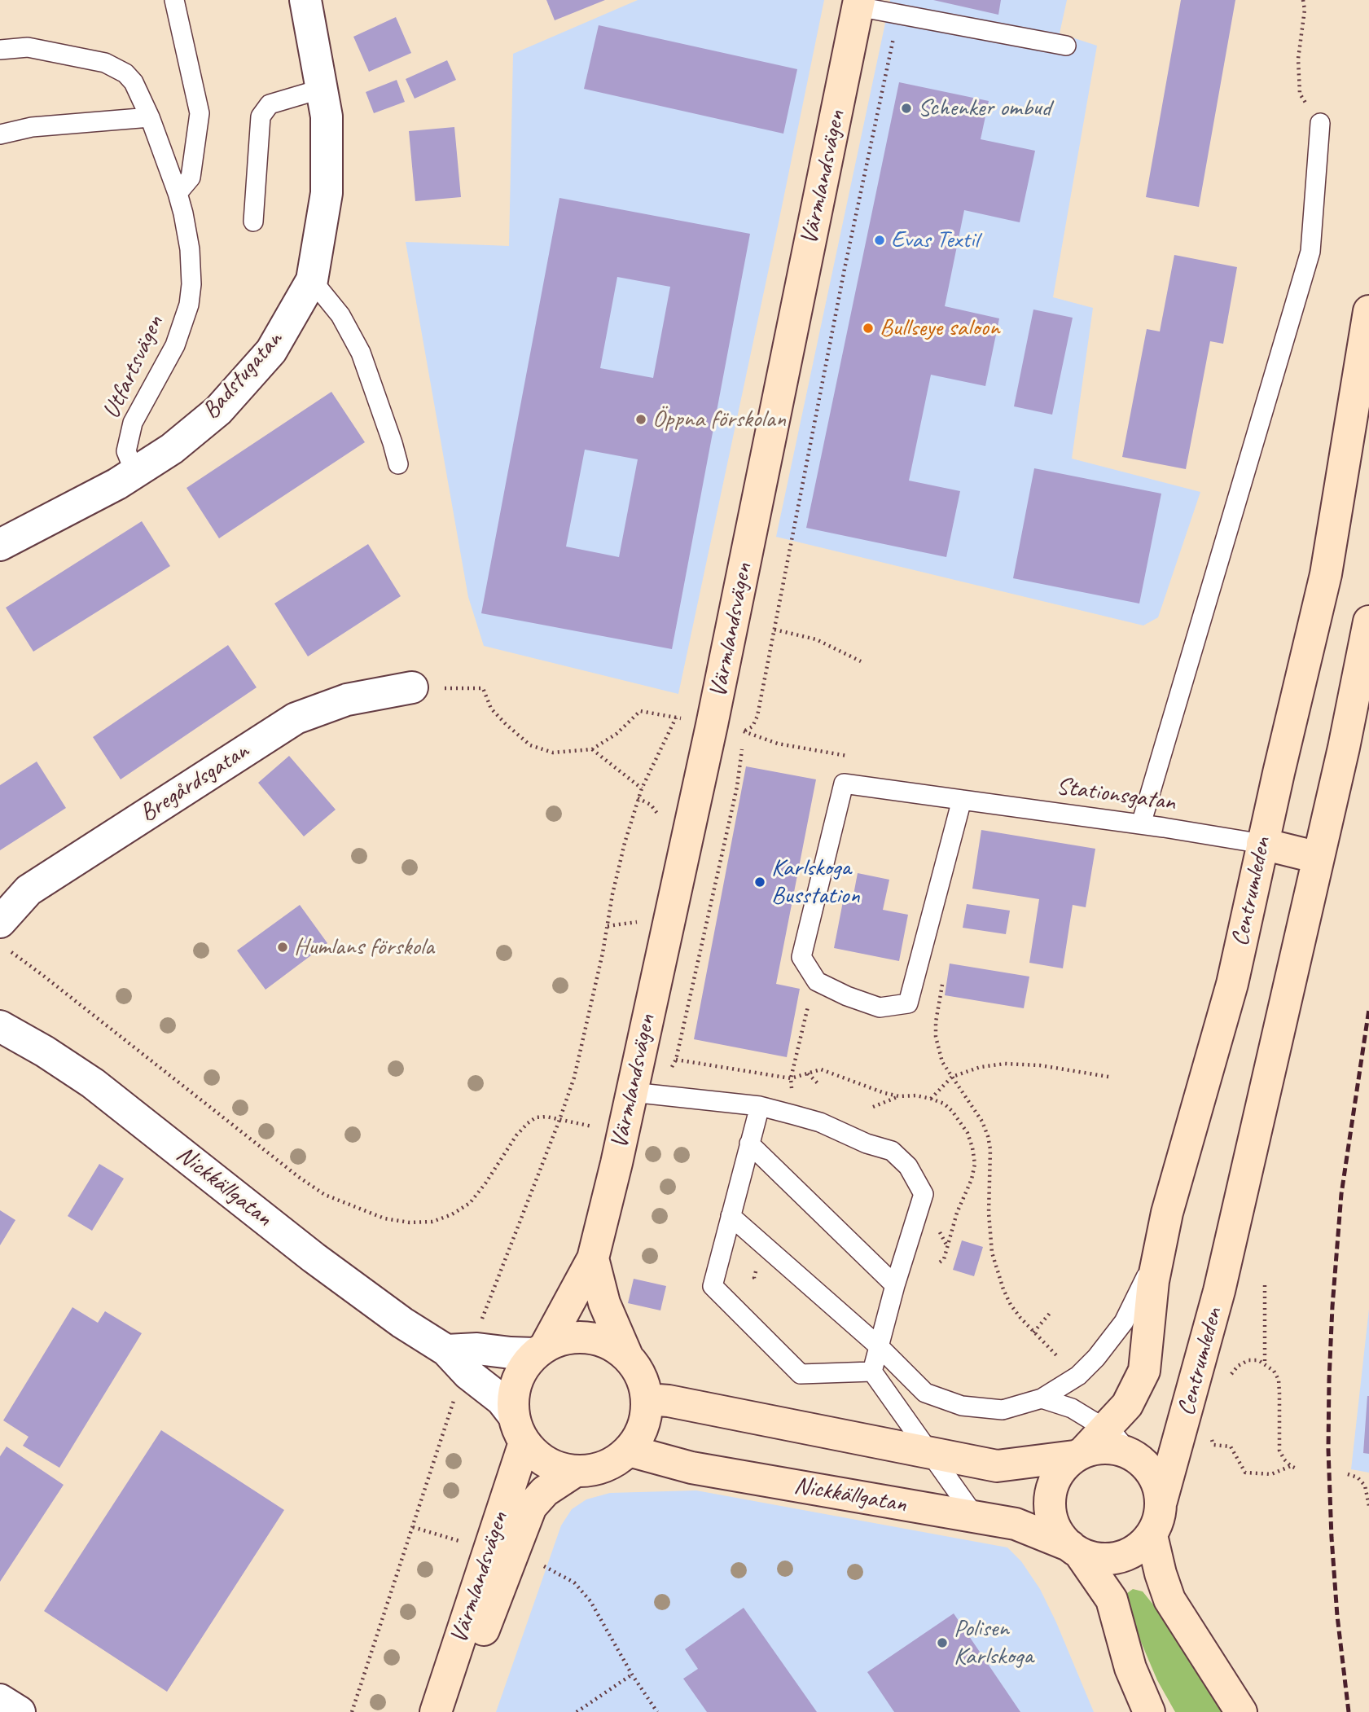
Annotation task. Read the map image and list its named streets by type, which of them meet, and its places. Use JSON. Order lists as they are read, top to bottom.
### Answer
{
  "streets": {
    "street": [
      "Värmlandsvägen",
      "Badstugatan",
      "Bregårdsgatan",
      "Centrumleden",
      "Nickkällgatan"
    ],
    "lane": ["Utfartsvägen", "Stationsgatan"]
  },
  "crossings": [
    ["Värmlandsvägen", "Nickkällgatan"],
    ["Utfartsvägen", "Badstugatan"],
    ["Stationsgatan", "Centrumleden"],
    ["Centrumleden", "Nickkällgatan"]
  ],
  "places": [
    "Schenker ombud",
    "Evas Textil",
    "Bullseye saloon",
    "Öppna förskolan",
    "Karlskoga Busstation",
    "Humlans förskola",
    "Polisen Karlskoga"
  ]
}
